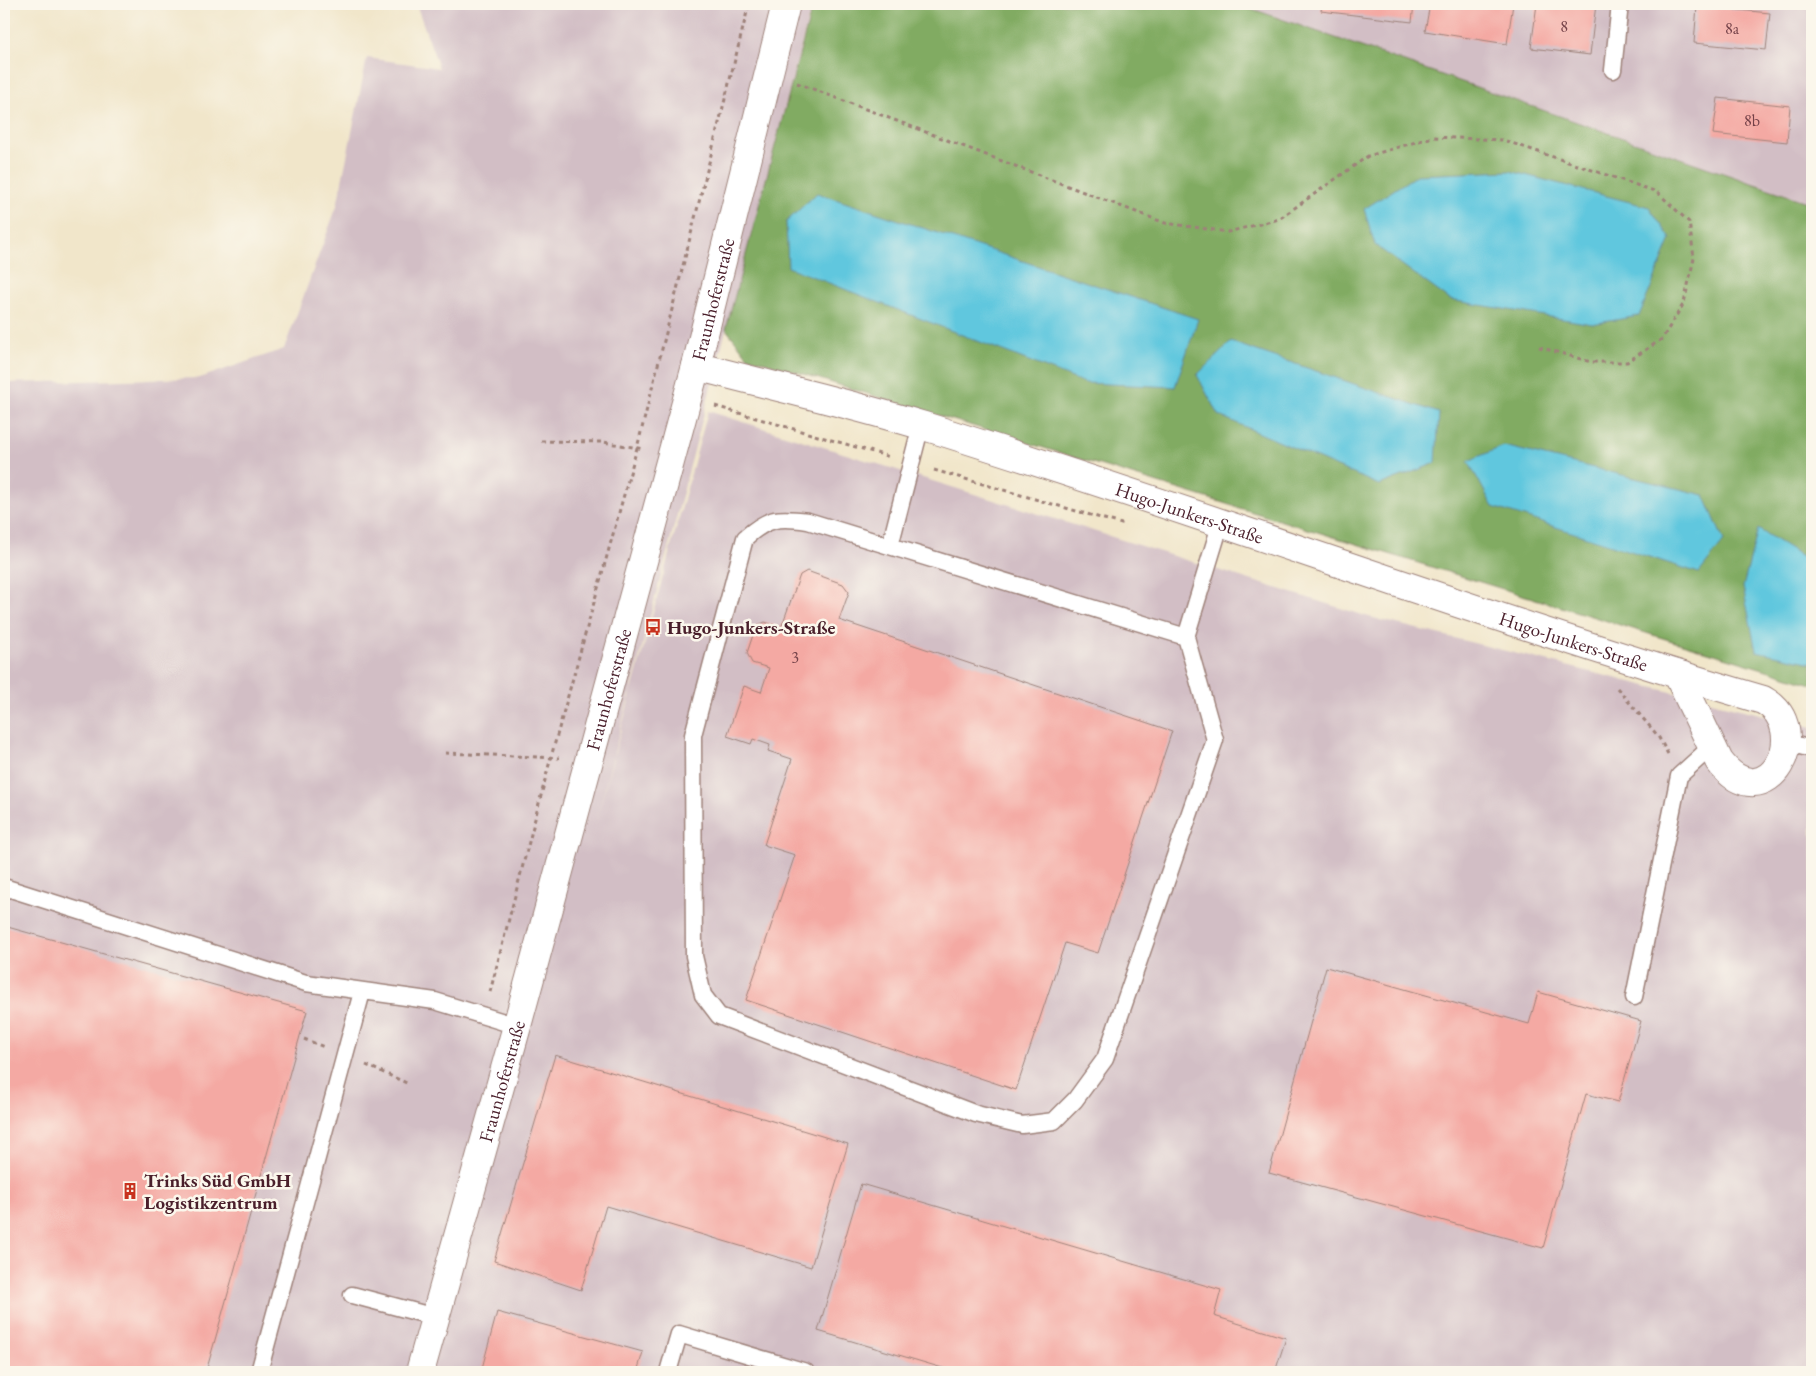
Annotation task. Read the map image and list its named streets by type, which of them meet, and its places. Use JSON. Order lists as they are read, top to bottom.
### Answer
{
  "streets": {
    "street": ["Fraunhoferstraße", "Hugo-Junkers-Straße"]
  },
  "crossings": [
    ["Fraunhoferstraße", "Hugo-Junkers-Straße"]
  ],
  "places": {
    "bus stop": ["Hugo-Junkers-Straße"],
    "building": ["Trinks Süd GmbH Logistikzentrum"]
  },
  "house_numbers": [
    "8",
    "8a",
    "8b",
    "3"
  ]
}
